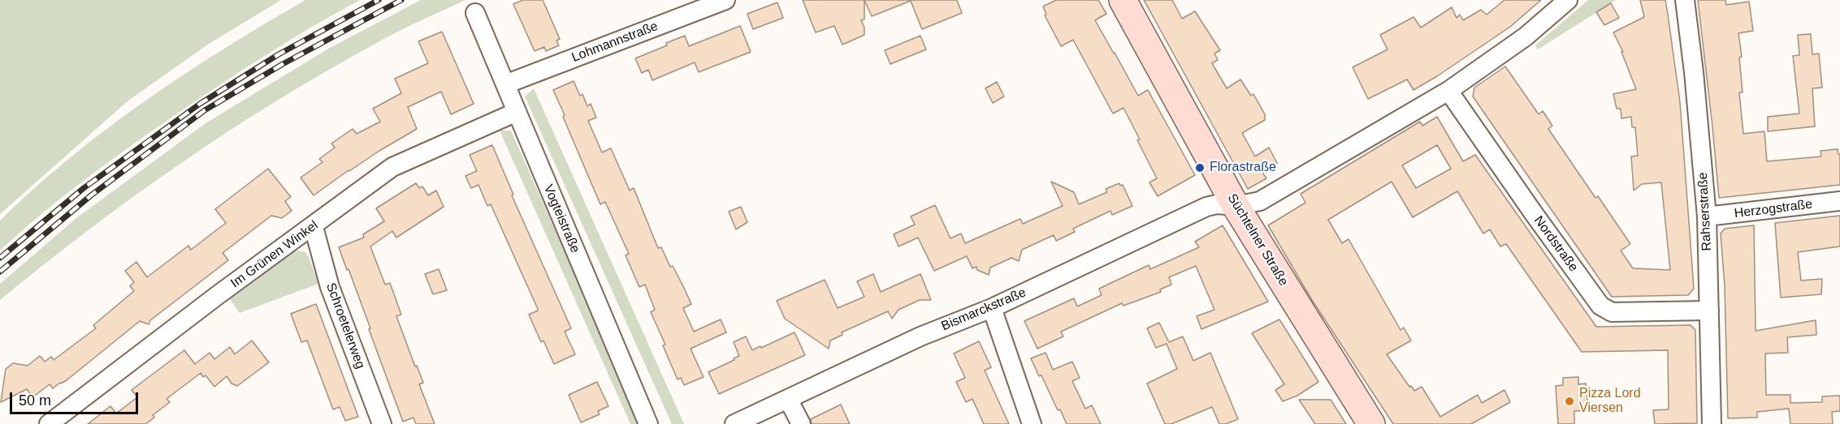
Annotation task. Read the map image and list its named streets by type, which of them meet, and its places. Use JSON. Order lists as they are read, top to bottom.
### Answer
{
  "streets": {
    "main road": ["Süchtelner Straße"],
    "street": [
      "Lohmannstraße",
      "Herzogstraße",
      "Rahserstraße",
      "Vogteistraße",
      "Nordstraße",
      "Im Grünen Winkel",
      "Bismarckstraße",
      "Schroetelerweg"
    ]
  },
  "crossings": [
    ["Lohmannstraße", "Vogteistraße"],
    ["Herzogstraße", "Rahserstraße"],
    ["Rahserstraße", "Nordstraße"],
    ["Vogteistraße", "Im Grünen Winkel"],
    ["Süchtelner Straße", "Bismarckstraße"],
    ["Im Grünen Winkel", "Schroetelerweg"]
  ],
  "places": ["Florastraße", "Pizza Lord Viersen"],
  "scale_bar": "50 m"
}
